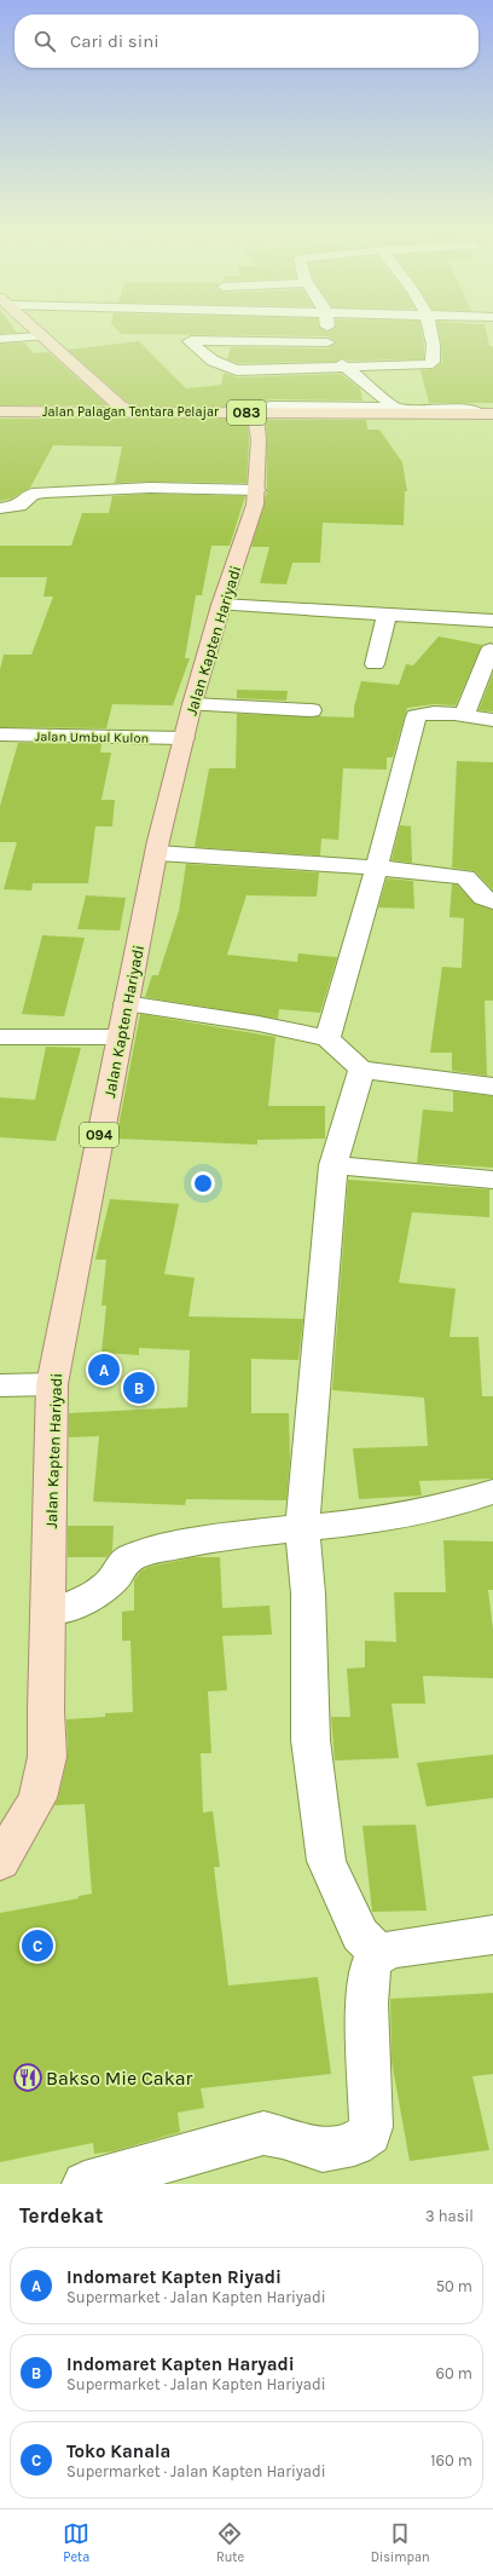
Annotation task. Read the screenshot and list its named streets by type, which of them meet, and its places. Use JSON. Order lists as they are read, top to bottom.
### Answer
{
  "streets": {
    "main road": [
      "Jalan Palagan Tentara Pelajar",
      "083",
      "Jalan Kapten Hariyadi",
      "094"
    ],
    "street": ["Jalan Umbul Kulon"]
  },
  "crossings": [
    ["Jalan Palagan Tentara Pelajar", "Jalan Kapten Hariyadi"],
    ["Jalan Kapten Hariyadi", "Jalan Umbul Kulon"]
  ],
  "places": {
    "restaurant": ["Bakso Mie Cakar"]
  },
  "page": {
    "search": "Cari di sini",
    "pins": ["A", "B", "C"],
    "heading": ["Terdekat", "3 hasil"],
    "list": [
      {
        "mark": "A",
        "name": "Indomaret Kapten Riyadi",
        "note": "Supermarket · Jalan Kapten Hariyadi",
        "value": "50 m"
      },
      {
        "mark": "B",
        "name": "Indomaret Kapten Haryadi",
        "note": "Supermarket · Jalan Kapten Hariyadi",
        "value": "60 m"
      },
      {
        "mark": "C",
        "name": "Toko Kanala",
        "note": "Supermarket · Jalan Kapten Hariyadi",
        "value": "160 m"
      }
    ],
    "nav": ["Peta", "Rute", "Disimpan"]
  }
}
